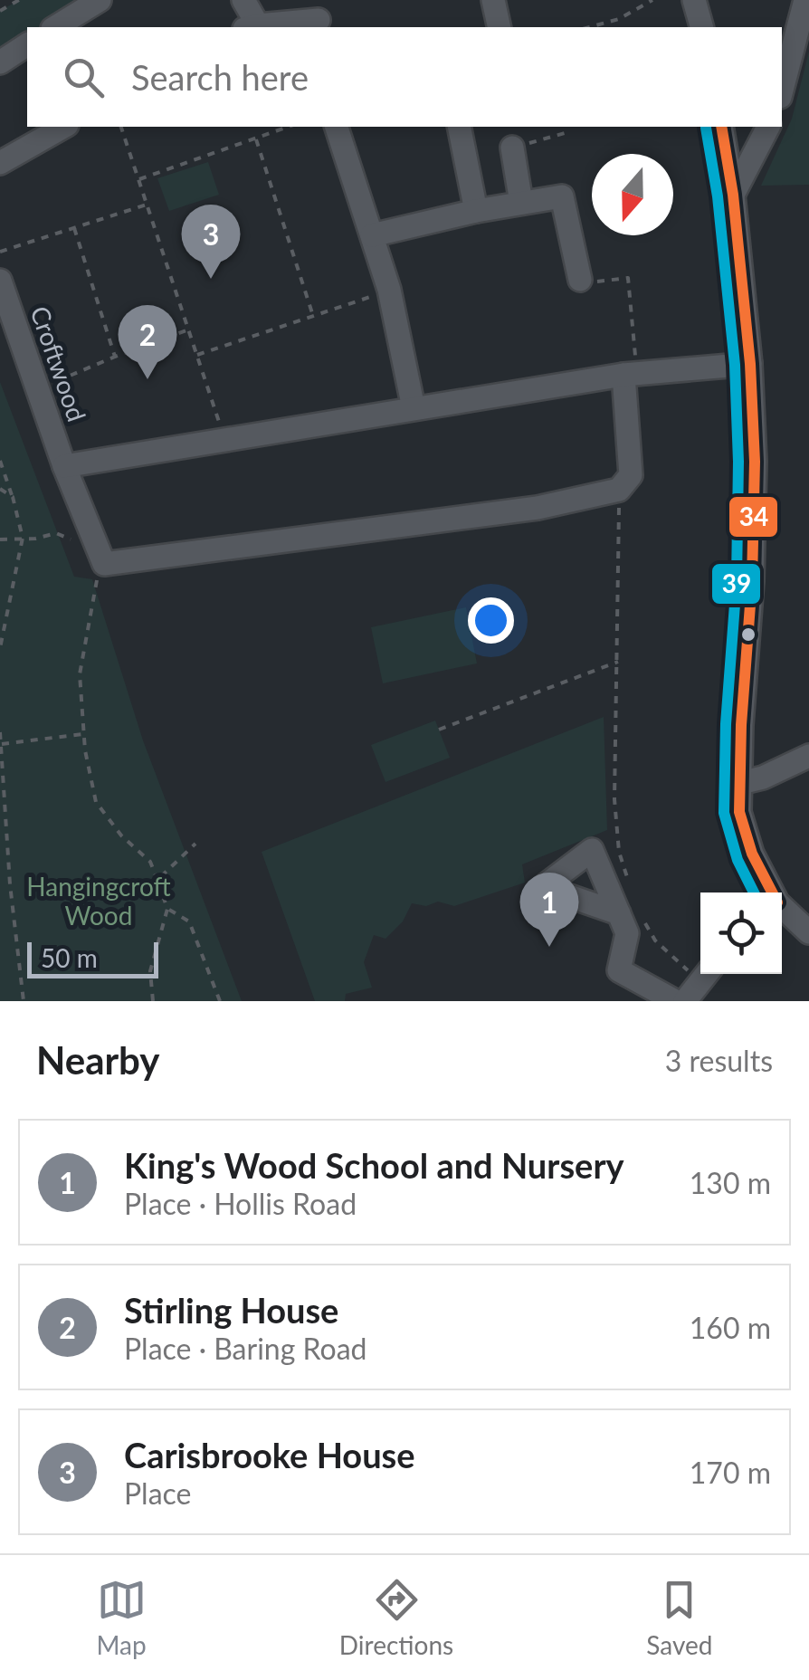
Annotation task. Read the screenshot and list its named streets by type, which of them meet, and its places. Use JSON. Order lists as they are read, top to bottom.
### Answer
{
  "streets": {
    "street": ["Croftwood"]
  },
  "parks": ["Hangingcroft Wood"],
  "lines": ["transit line 34", "transit line 39"],
  "scale_bar": "50 m",
  "north": "bottom",
  "page": {
    "search": "Search here",
    "pins": ["3", "2", "1"],
    "scale": "50 m",
    "heading": ["Nearby", "3 results"],
    "list": [
      {
        "mark": "1",
        "name": "King's Wood School and Nursery",
        "note": "Place · Hollis Road",
        "value": "130 m"
      },
      {
        "mark": "2",
        "name": "Stirling House",
        "note": "Place · Baring Road",
        "value": "160 m"
      },
      {
        "mark": "3",
        "name": "Carisbrooke House",
        "note": "Place",
        "value": "170 m"
      }
    ],
    "nav": ["Map", "Directions", "Saved"]
  }
}
